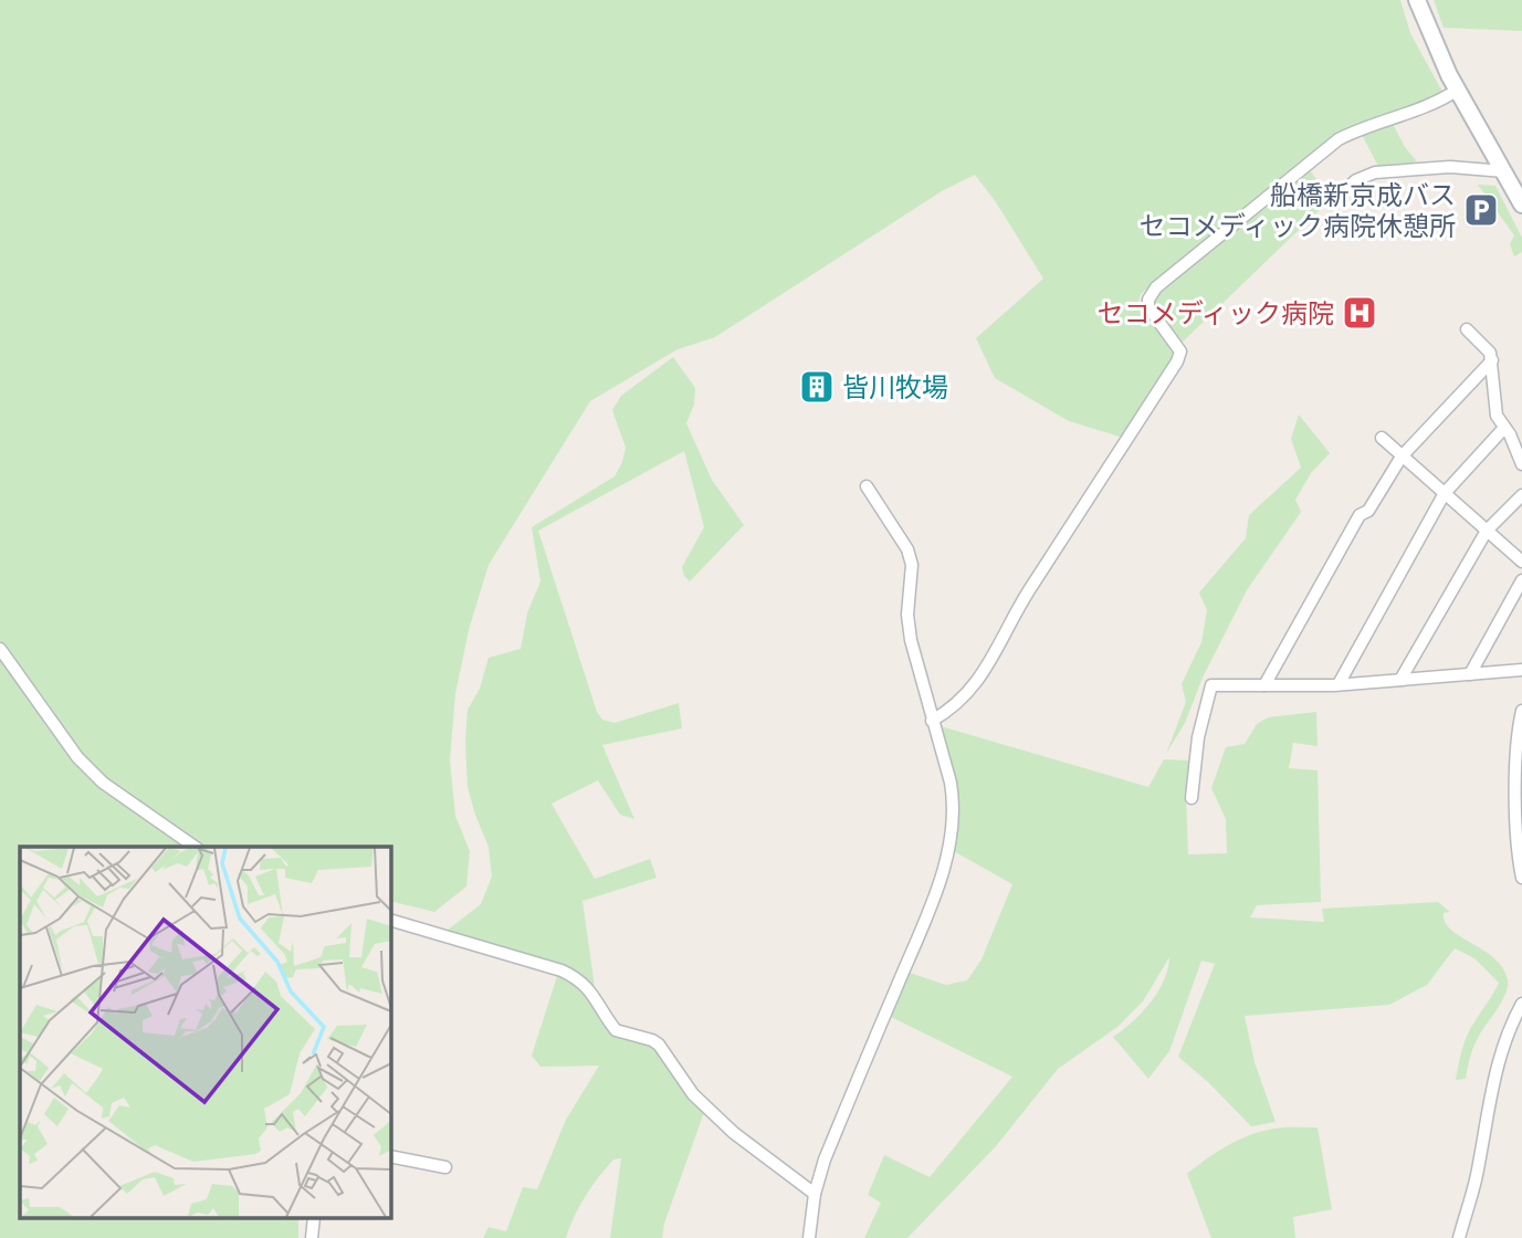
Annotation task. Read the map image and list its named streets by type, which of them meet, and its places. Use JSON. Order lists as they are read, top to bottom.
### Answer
{
  "places": {
    "parking": ["船橋新京成バス セコメディック病院休憩所"],
    "hospital": ["セコメディック病院"],
    "building": ["皆川牧場"]
  }
}
